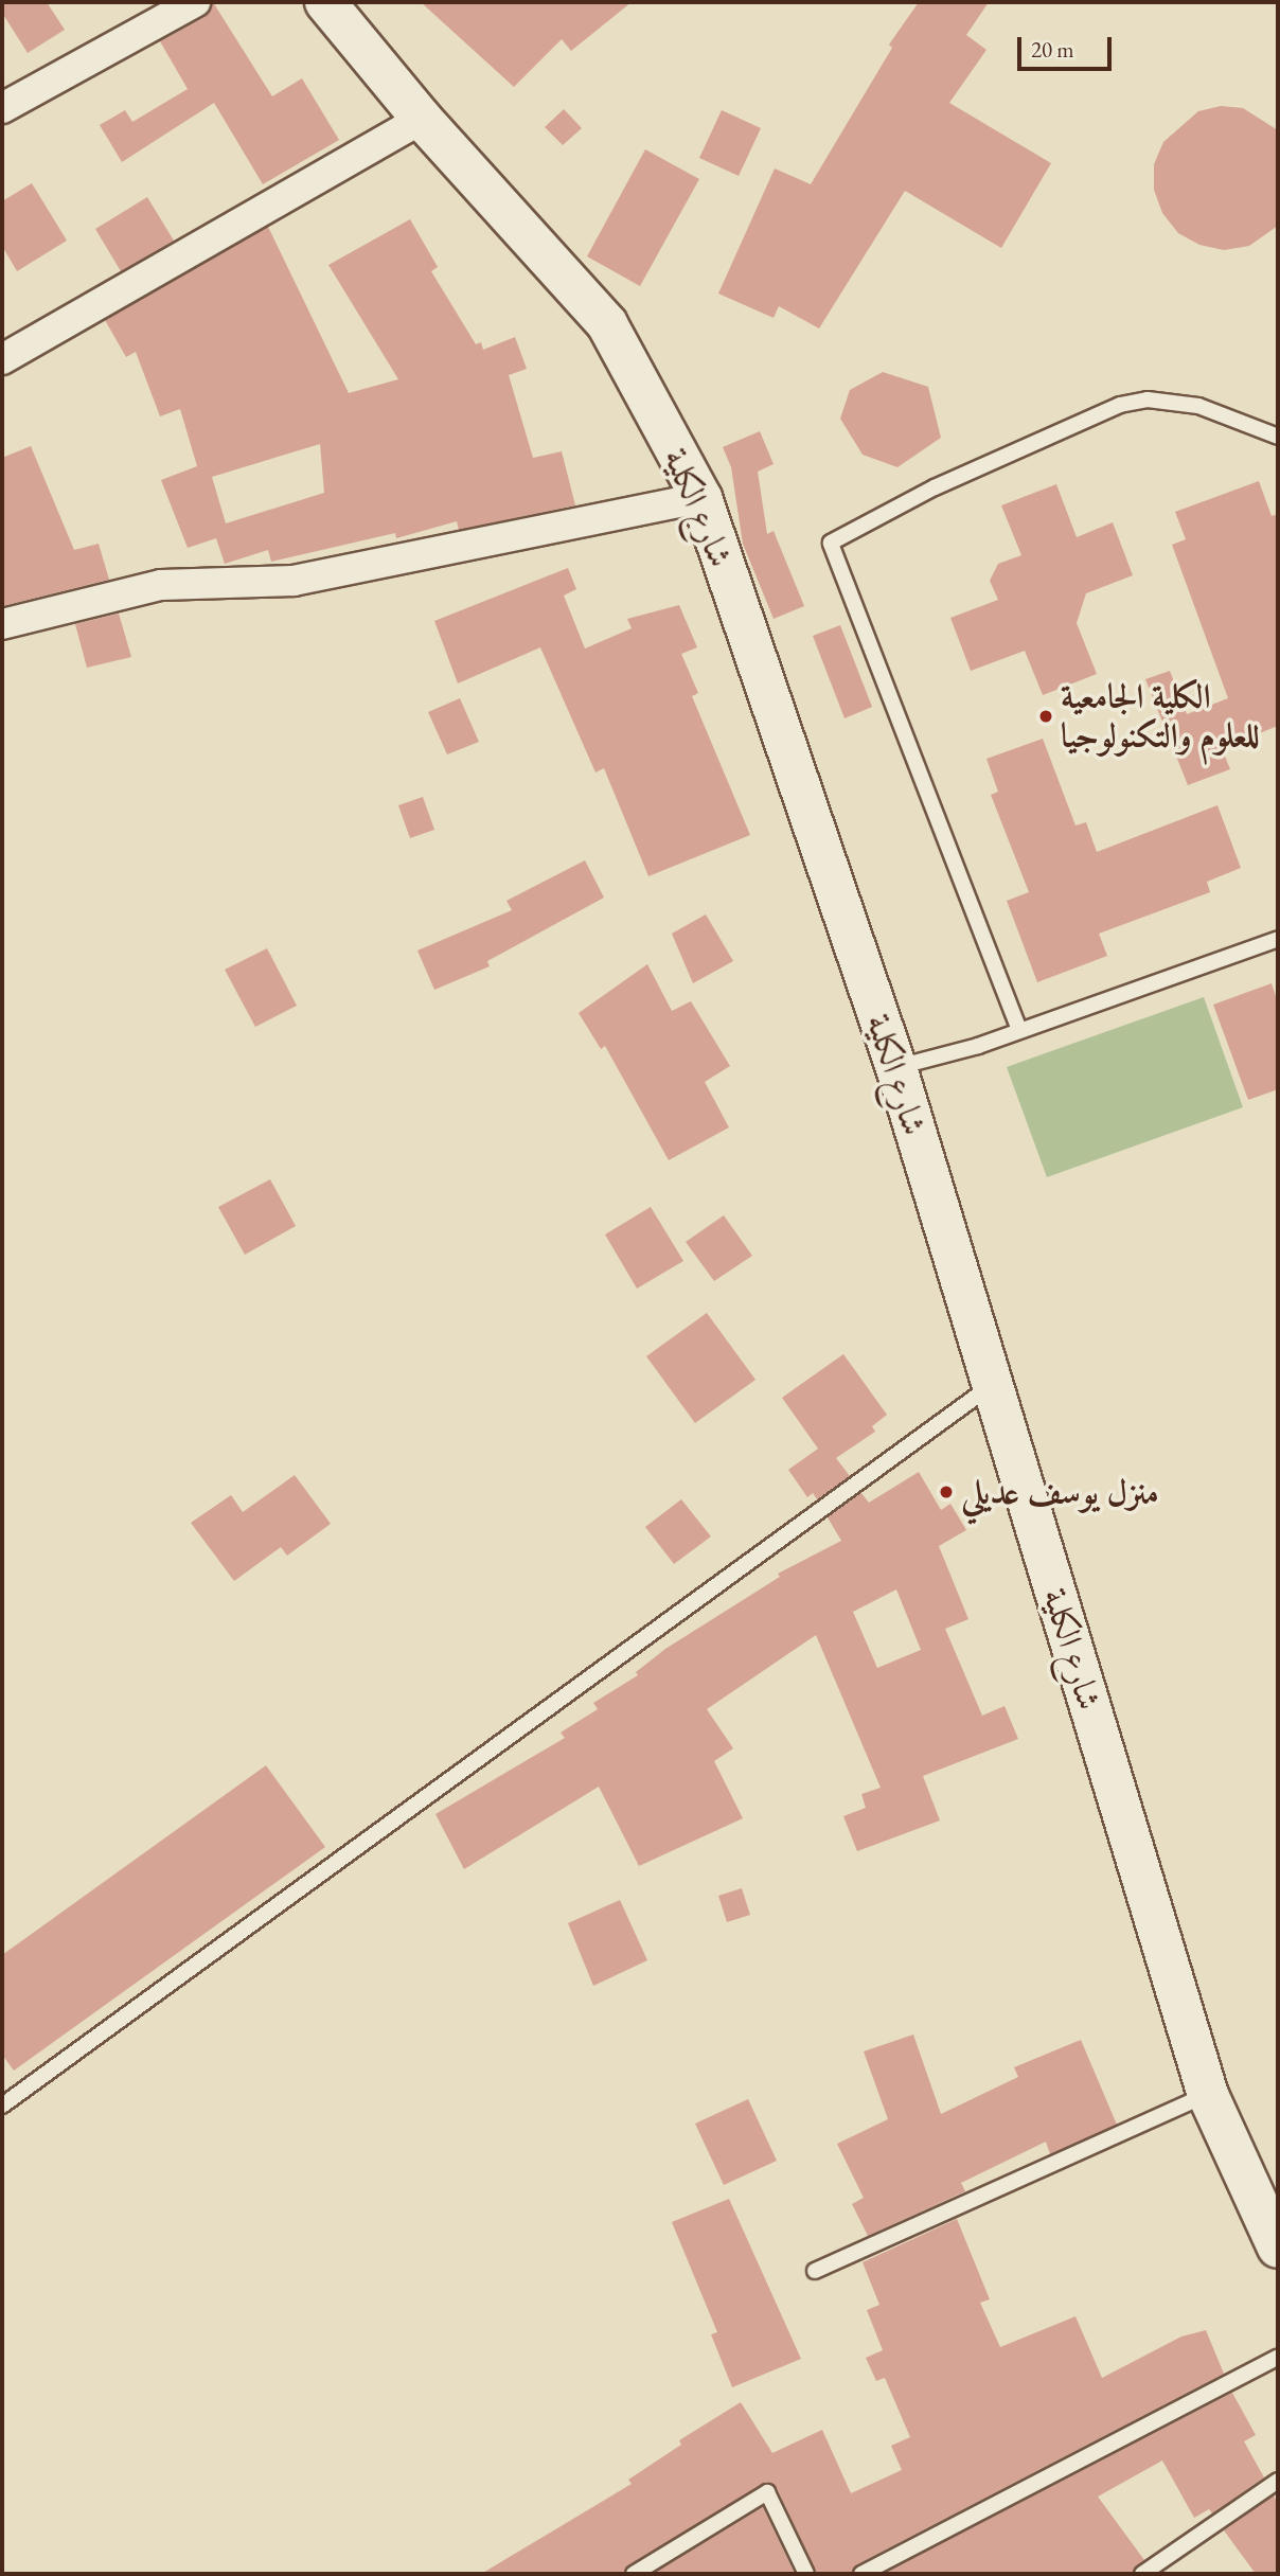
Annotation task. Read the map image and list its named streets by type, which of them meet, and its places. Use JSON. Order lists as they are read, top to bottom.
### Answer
{
  "streets": {
    "street": ["شارع الكلية"]
  },
  "places": ["الكلية الجامعية للعلوم والتكنولوجيا", "منزل يوسف عديلي"],
  "scale_bar": "20 m"
}
